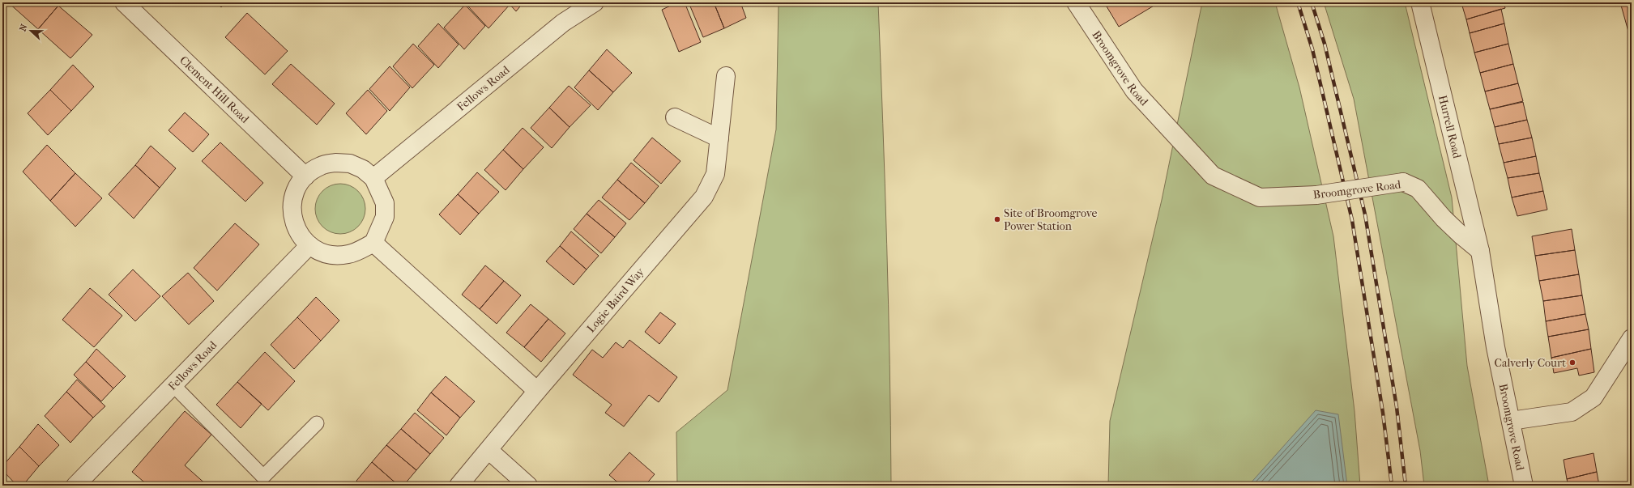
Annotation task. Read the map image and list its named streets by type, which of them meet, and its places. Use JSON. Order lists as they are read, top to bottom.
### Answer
{
  "streets": {
    "street": [
      "Broomgrove Road",
      "Fellows Road",
      "Clement Hill Road",
      "Hurrell Road",
      "Logie Baird Way"
    ]
  },
  "crossings": [
    ["Broomgrove Road", "Hurrell Road"],
    ["Fellows Road", "Clement Hill Road"]
  ],
  "places": ["Site of Broomgrove Power Station", "Calverly Court"],
  "north": "left"
}
